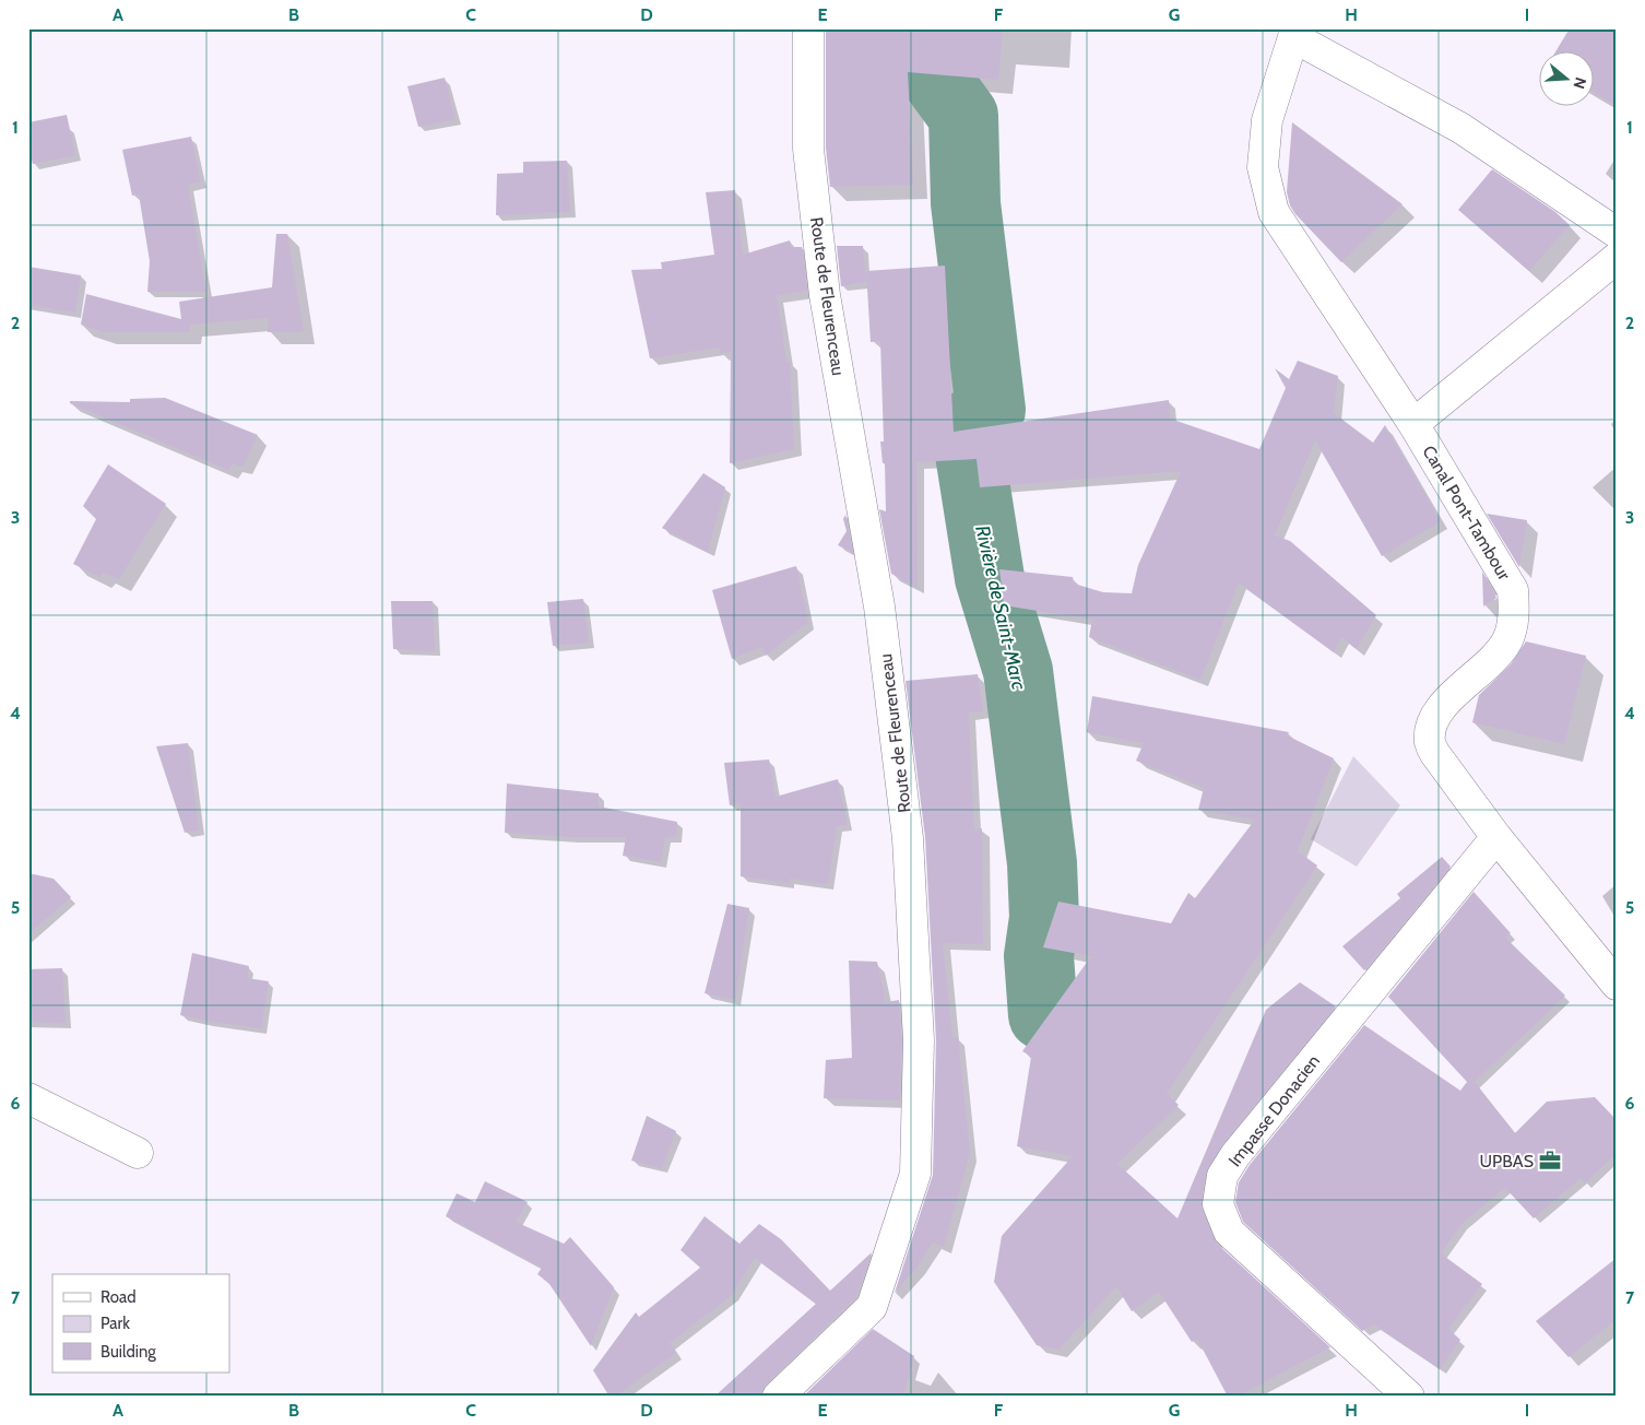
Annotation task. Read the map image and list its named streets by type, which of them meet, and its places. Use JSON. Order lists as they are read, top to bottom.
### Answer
{
  "streets": {
    "street": ["Route de Fleurenceau", "Canal Pont-Tambour", "Impasse Donacien"]
  },
  "crossings": [
    ["Canal Pont-Tambour", "Impasse Donacien"]
  ],
  "water": ["Rivière de Saint-Marc"],
  "places": {
    "office": ["UPBAS"]
  },
  "legend": ["Road", "Park", "Building"],
  "north": "right",
  "grid": {
    "columns": [
      "A",
      "B",
      "C",
      "D",
      "E",
      "F",
      "G",
      "H",
      "I"
    ],
    "rows": [
      "1",
      "2",
      "3",
      "4",
      "5",
      "6",
      "7"
    ]
  }
}
